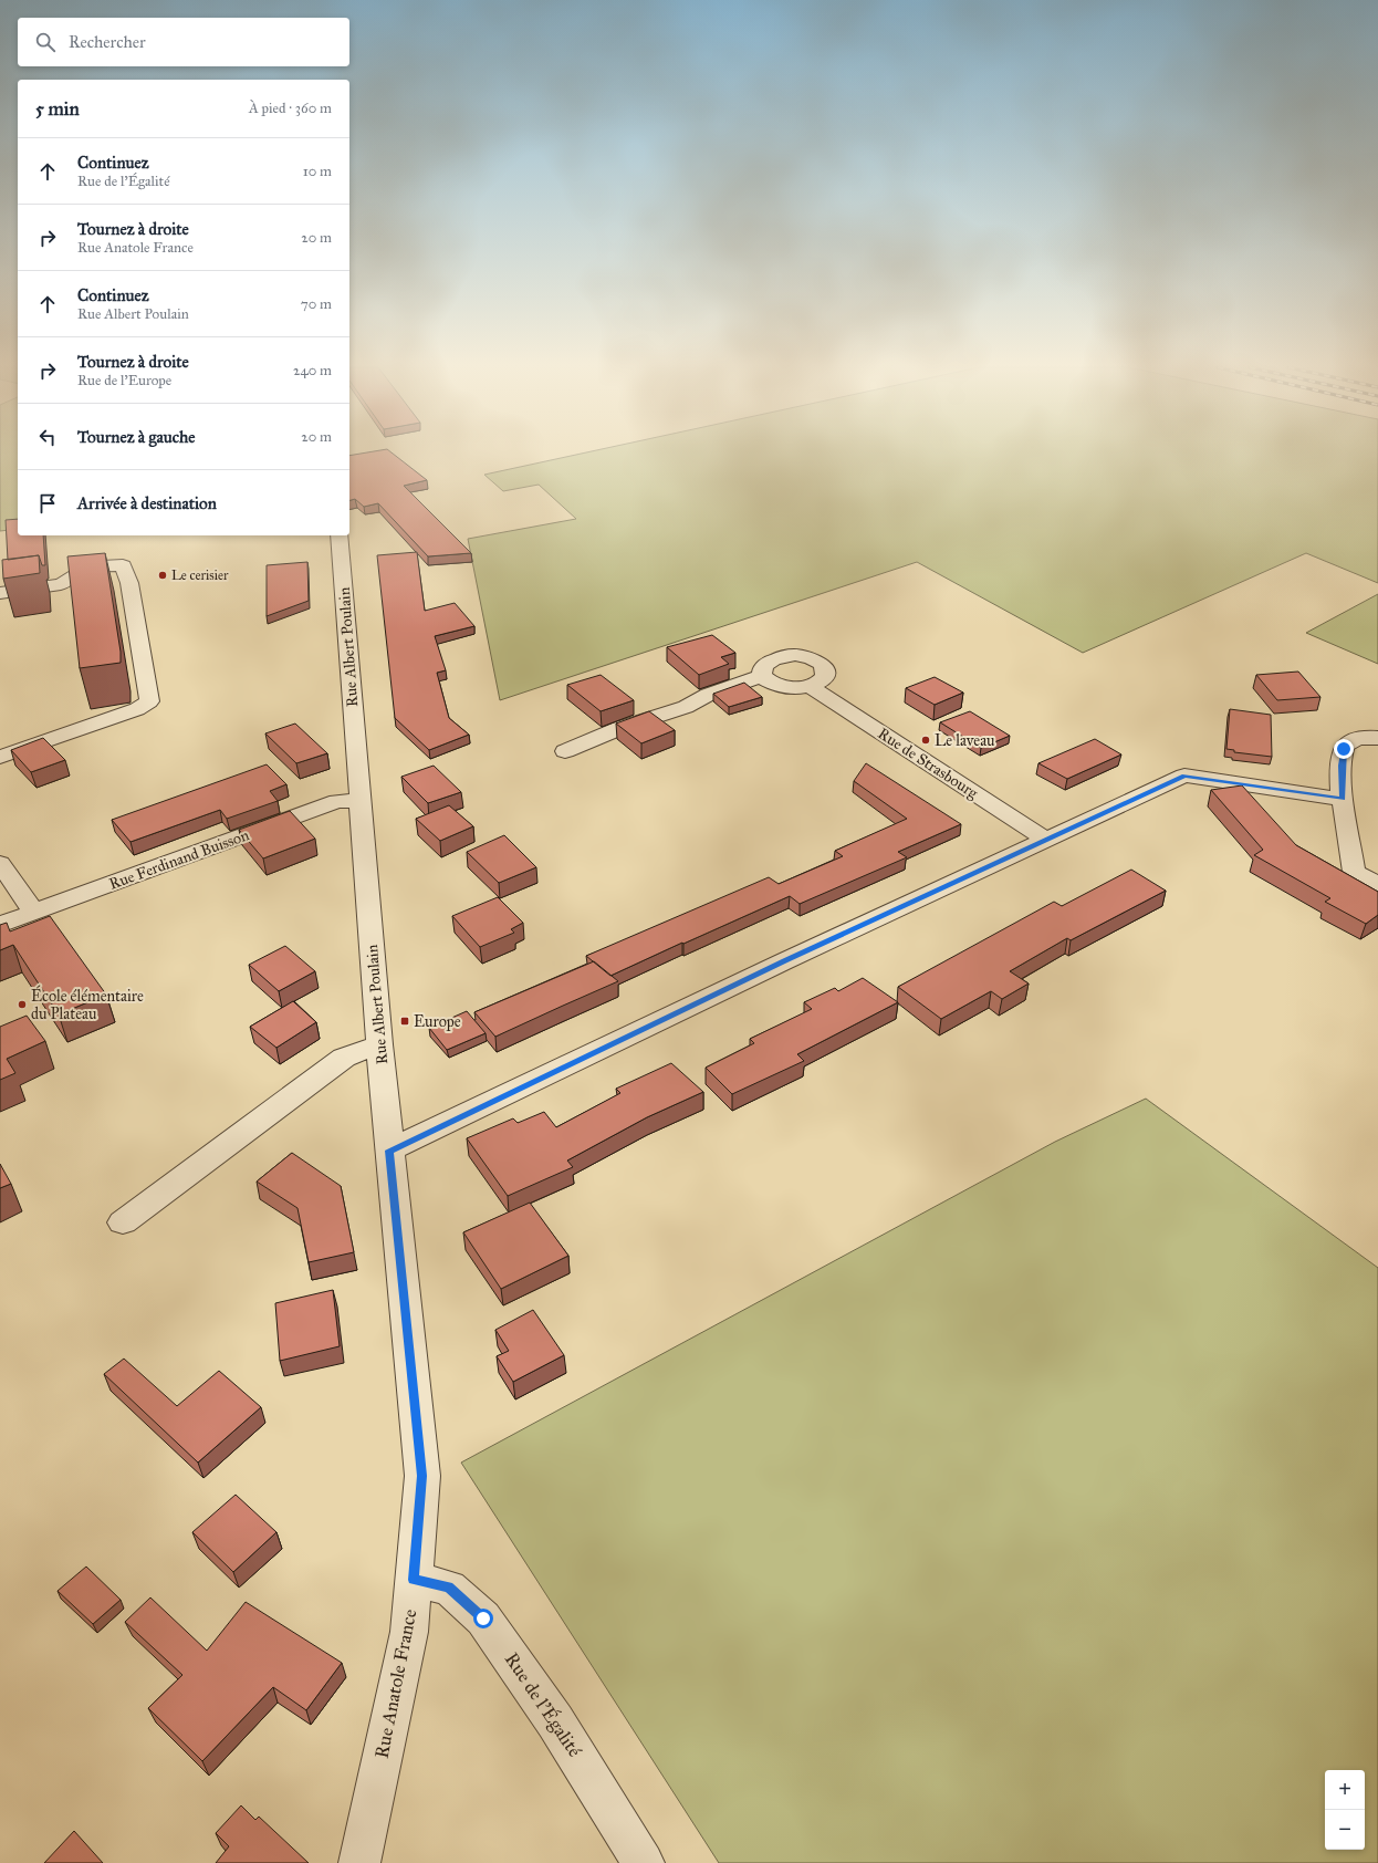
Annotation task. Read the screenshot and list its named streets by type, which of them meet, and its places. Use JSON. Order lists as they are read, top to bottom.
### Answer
{
  "streets": {
    "street": [
      "Rue Albert Poulain",
      "Rue de Strasbourg",
      "Rue Ferdinand Buisson",
      "Rue Anatole France",
      "Rue de l'Égalité"
    ]
  },
  "crossings": [
    ["Rue Albert Poulain", "Rue Ferdinand Buisson"],
    ["Rue Albert Poulain", "Rue Anatole France"],
    ["Rue Anatole France", "Rue de l'Égalité"]
  ],
  "places": {
    "other": ["Le cerisier", "Le laveau", "École élémentaire du Plateau"],
    "transit": ["Europe"]
  },
  "page": {
    "search": "Rechercher",
    "heading": ["5 min", "À pied · 360 m"],
    "list": [
      ["Continuez", "Rue de l'Égalité", "10 m"],
      ["Tournez à droite", "Rue Anatole France", "20 m"],
      ["Continuez", "Rue Albert Poulain", "70 m"],
      ["Tournez à droite", "Rue de l'Europe", "240 m"],
      ["Tournez à gauche", "20 m"],
      "Arrivée à destination"
    ],
    "map_buttons": ["+", "−"]
  }
}
